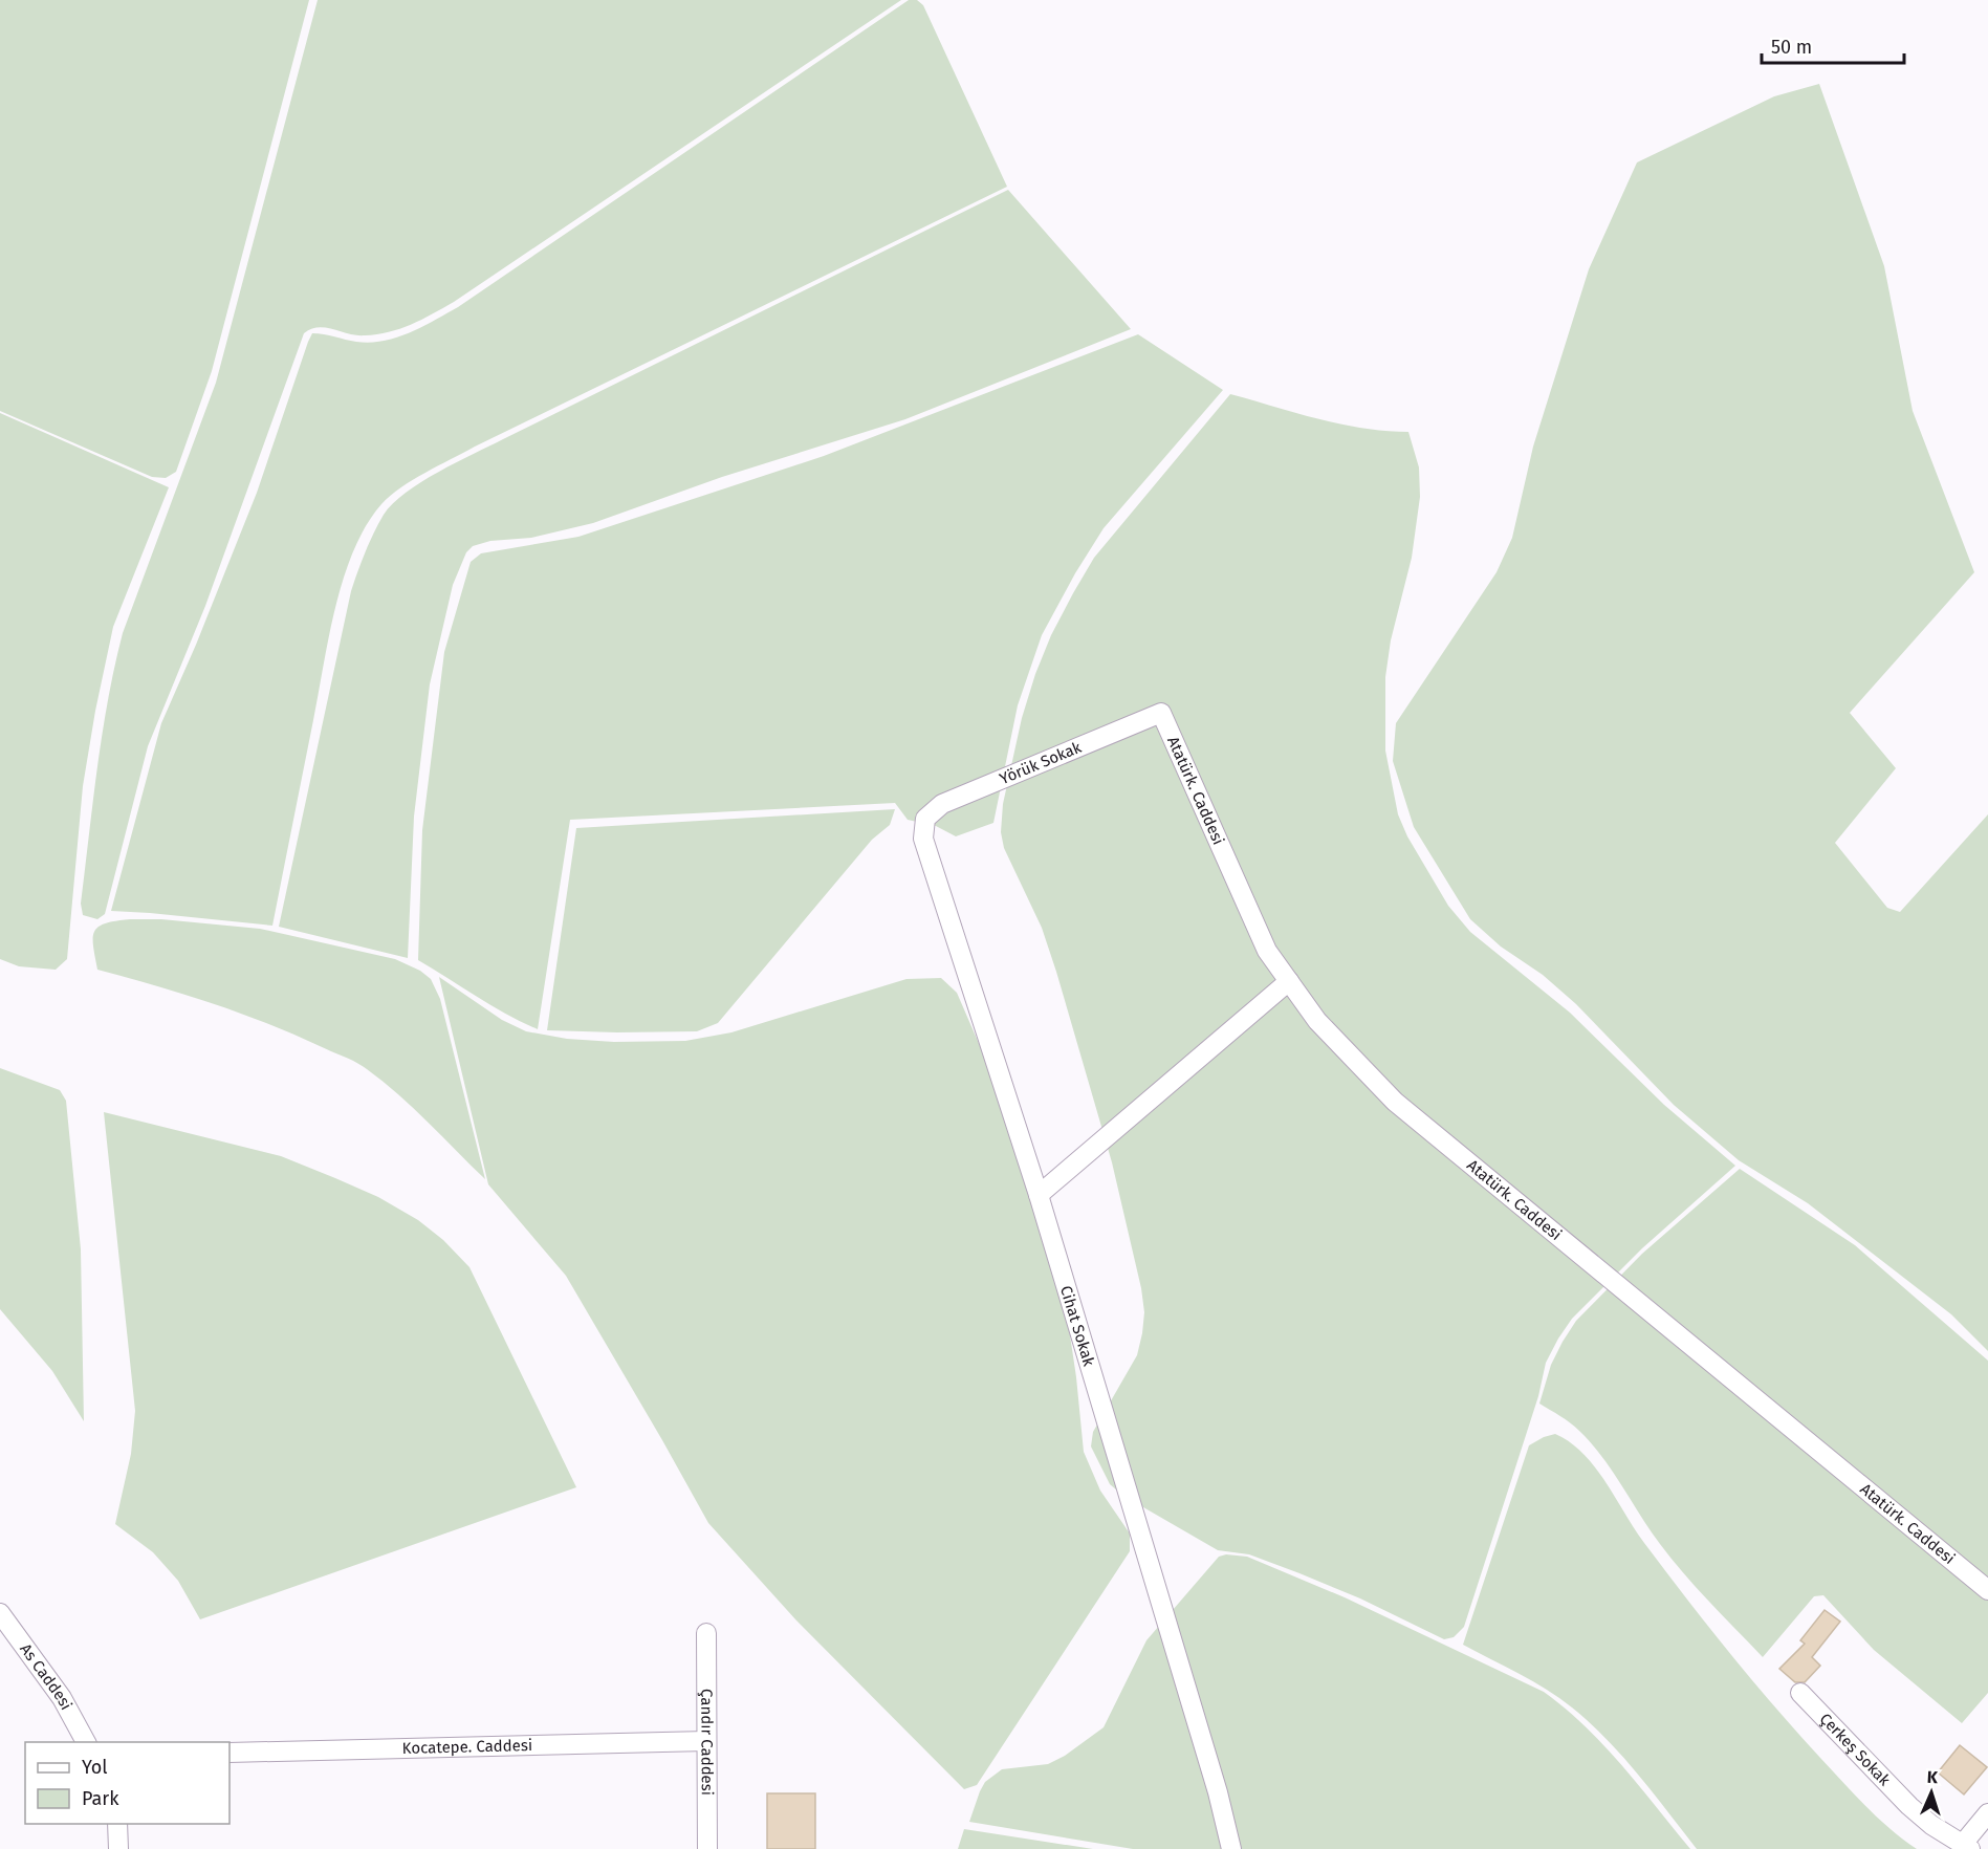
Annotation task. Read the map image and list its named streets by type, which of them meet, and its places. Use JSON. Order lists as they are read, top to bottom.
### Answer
{
  "streets": {
    "street": [
      "Yörük Sokak",
      "Atatürk. Caddesi",
      "Cihat Sokak",
      "As Caddesi",
      "Çandır Caddesi",
      "Kocatepe. Caddesi",
      "Çerkeş Sokak"
    ]
  },
  "crossings": [
    ["Yörük Sokak", "Atatürk. Caddesi"],
    ["Yörük Sokak", "Cihat Sokak"],
    ["Çandır Caddesi", "Kocatepe. Caddesi"]
  ],
  "legend": ["Yol", "Park"],
  "scale_bar": "50 m",
  "north": "top"
}
